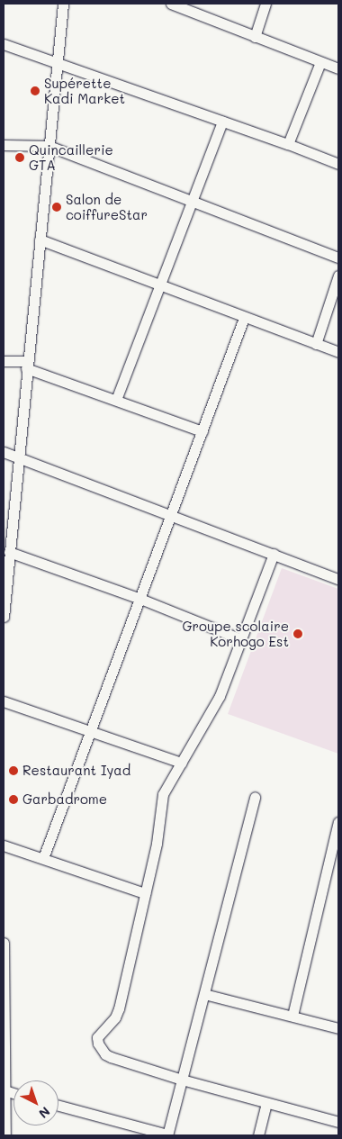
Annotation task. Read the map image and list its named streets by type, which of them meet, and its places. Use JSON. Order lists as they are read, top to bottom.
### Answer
{
  "places": [
    "Supérette Kadi Market",
    "Quincaillerie GTA",
    "Salon de coiffureStar",
    "Groupe scolaire Korhogo Est",
    "Restaurant Iyad",
    "Garbadrome"
  ],
  "north": "bottom right"
}
